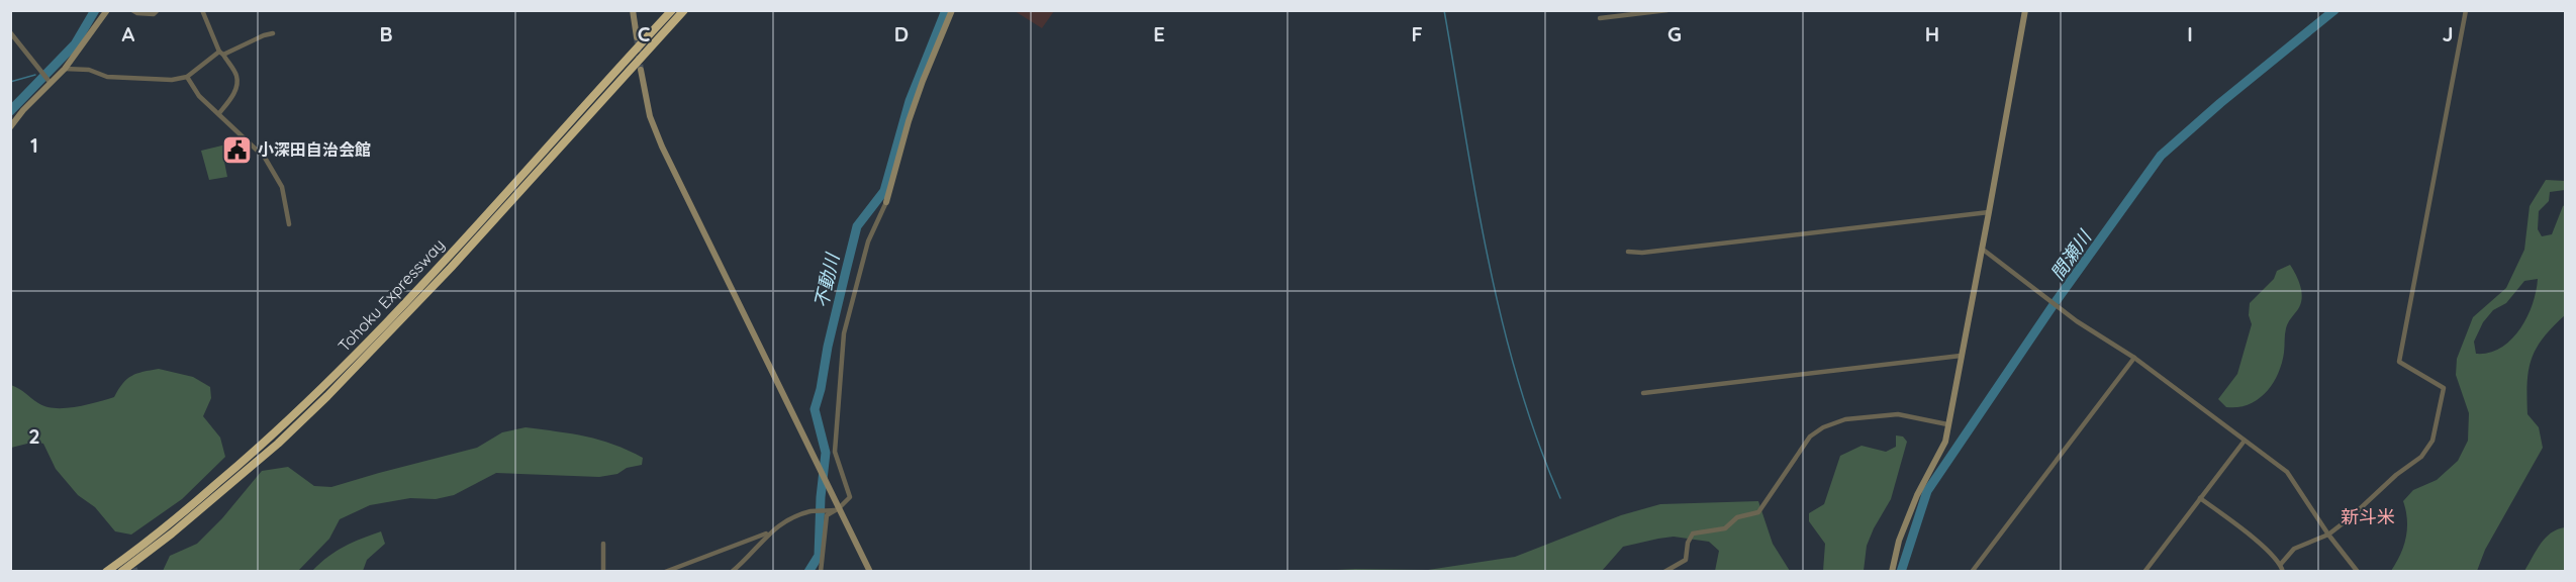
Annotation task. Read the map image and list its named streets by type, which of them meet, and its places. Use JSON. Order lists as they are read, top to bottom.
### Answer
{
  "streets": {
    "highway": ["Tohoku Expressway"]
  },
  "districts": ["新斗米"],
  "water": ["間瀬川", "不動川"],
  "places": {
    "public building": ["小深田自治会館"]
  },
  "grid": {
    "columns": [
      "A",
      "B",
      "C",
      "D",
      "E",
      "F",
      "G",
      "H",
      "I",
      "J"
    ],
    "rows": ["1", "2"]
  }
}
